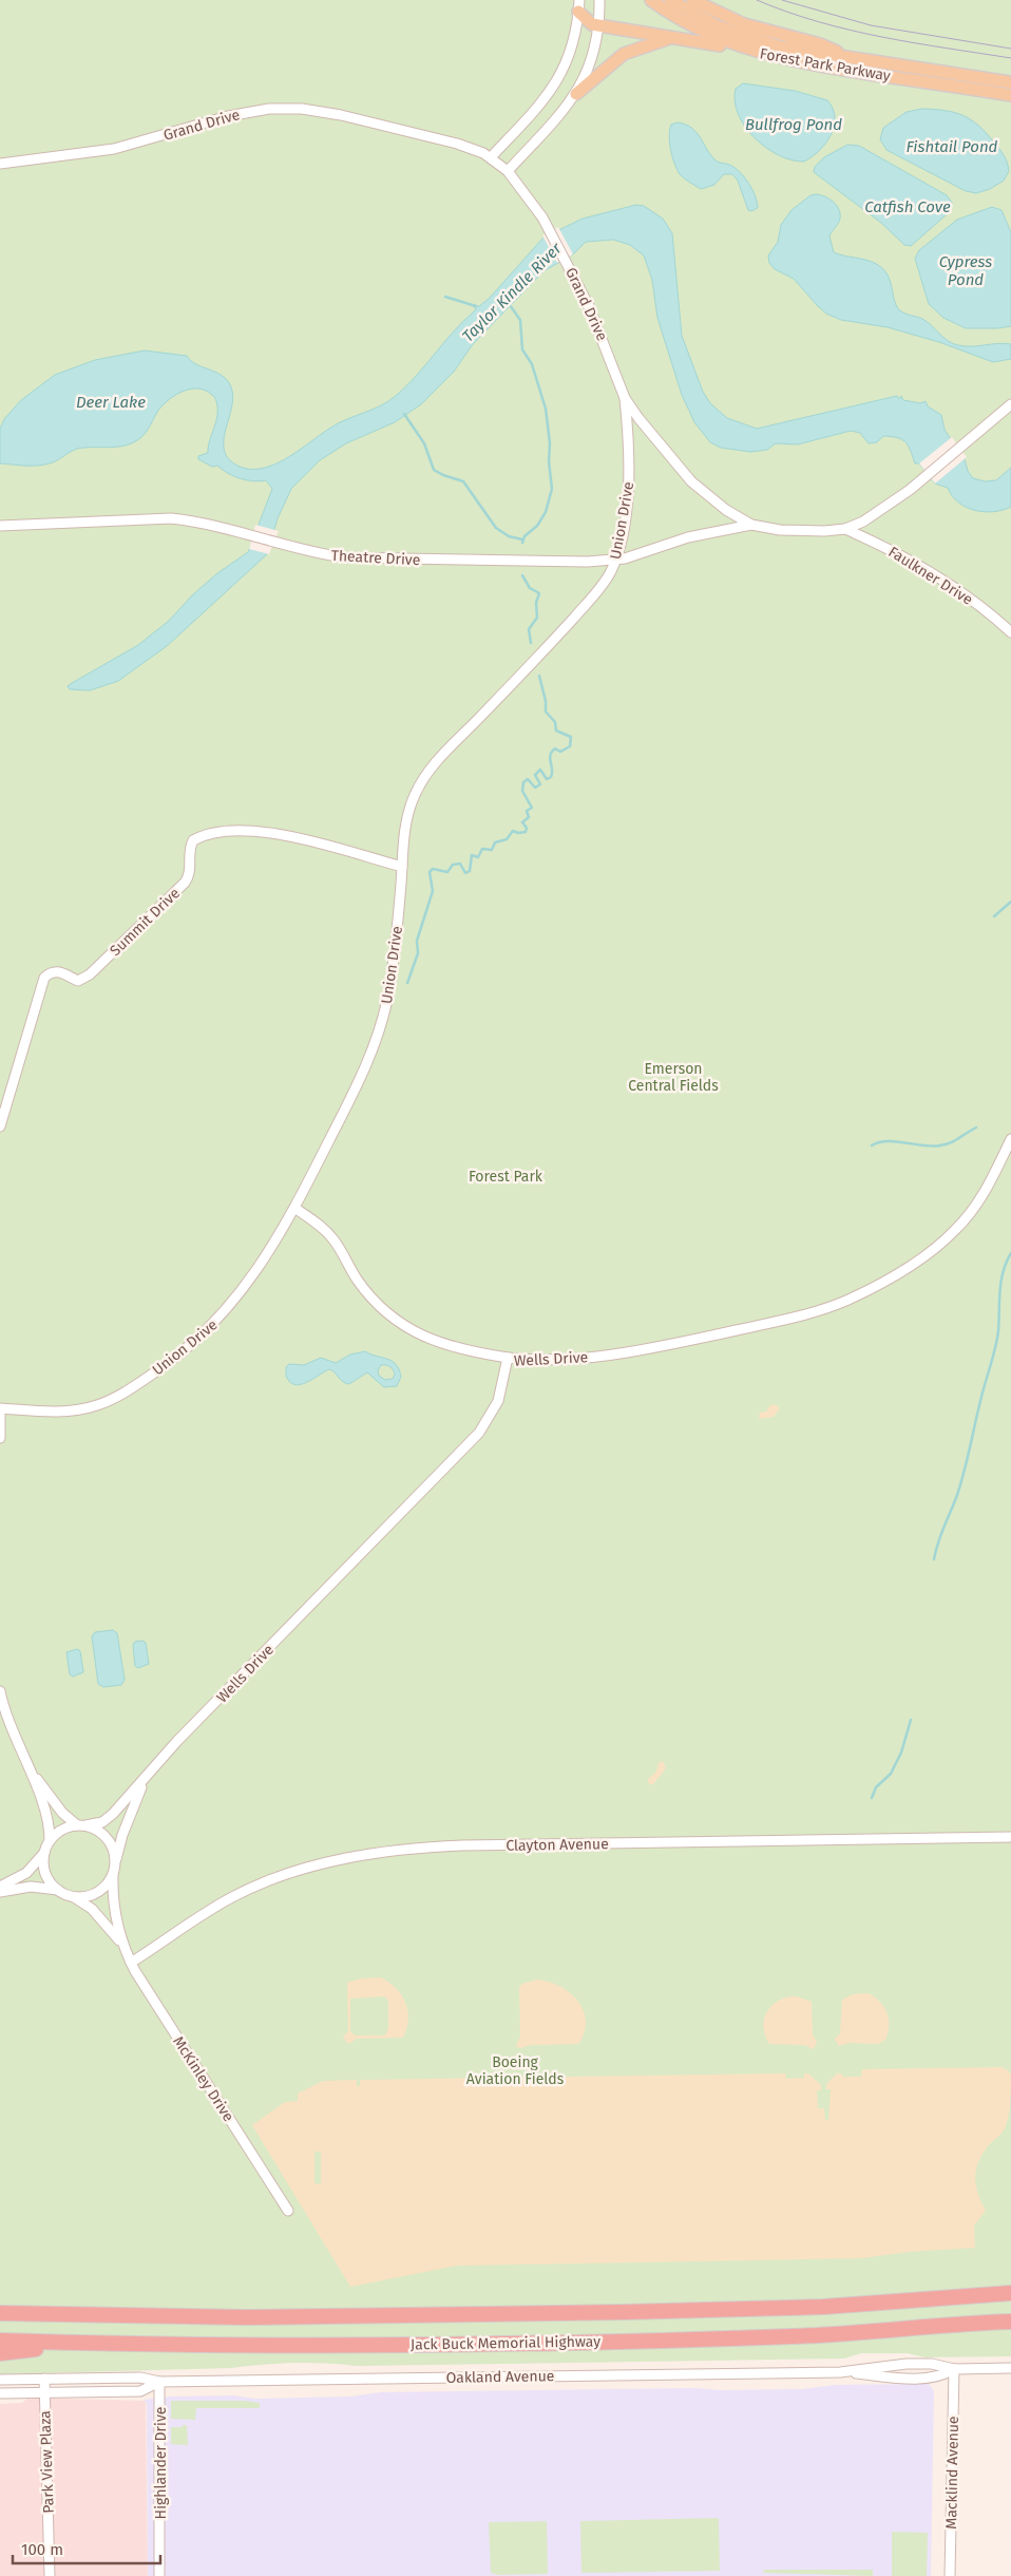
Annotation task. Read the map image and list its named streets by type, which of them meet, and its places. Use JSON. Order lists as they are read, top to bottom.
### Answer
{
  "streets": {
    "highway": ["Jack Buck Memorial Highway"],
    "main road": ["Forest Park Parkway"],
    "street": [
      "Grand Drive",
      "Union Drive",
      "Theatre Drive",
      "Faulkner Drive",
      "Summit Drive",
      "Wells Drive",
      "Clayton Avenue",
      "McKinley Drive",
      "Oakland Avenue",
      "Park View Plaza",
      "Highlander Drive",
      "Macklind Avenue"
    ]
  },
  "crossings": [
    ["Grand Drive", "Union Drive"],
    ["Grand Drive", "Theatre Drive"],
    ["Grand Drive", "Faulkner Drive"],
    ["Union Drive", "Theatre Drive"],
    ["Union Drive", "Summit Drive"],
    ["Wells Drive", "McKinley Drive"],
    ["Clayton Avenue", "McKinley Drive"],
    ["Oakland Avenue", "Park View Plaza"],
    ["Oakland Avenue", "Highlander Drive"],
    ["Oakland Avenue", "Macklind Avenue"]
  ],
  "water": [
    "Bullfrog Pond",
    "Fishtail Pond",
    "Catfish Cove",
    "Cypress Pond",
    "Taylor Kindle River",
    "Deer Lake"
  ],
  "parks": ["Emerson Central Fields", "Forest Park", "Boeing Aviation Fields"],
  "scale_bar": "100 m"
}
